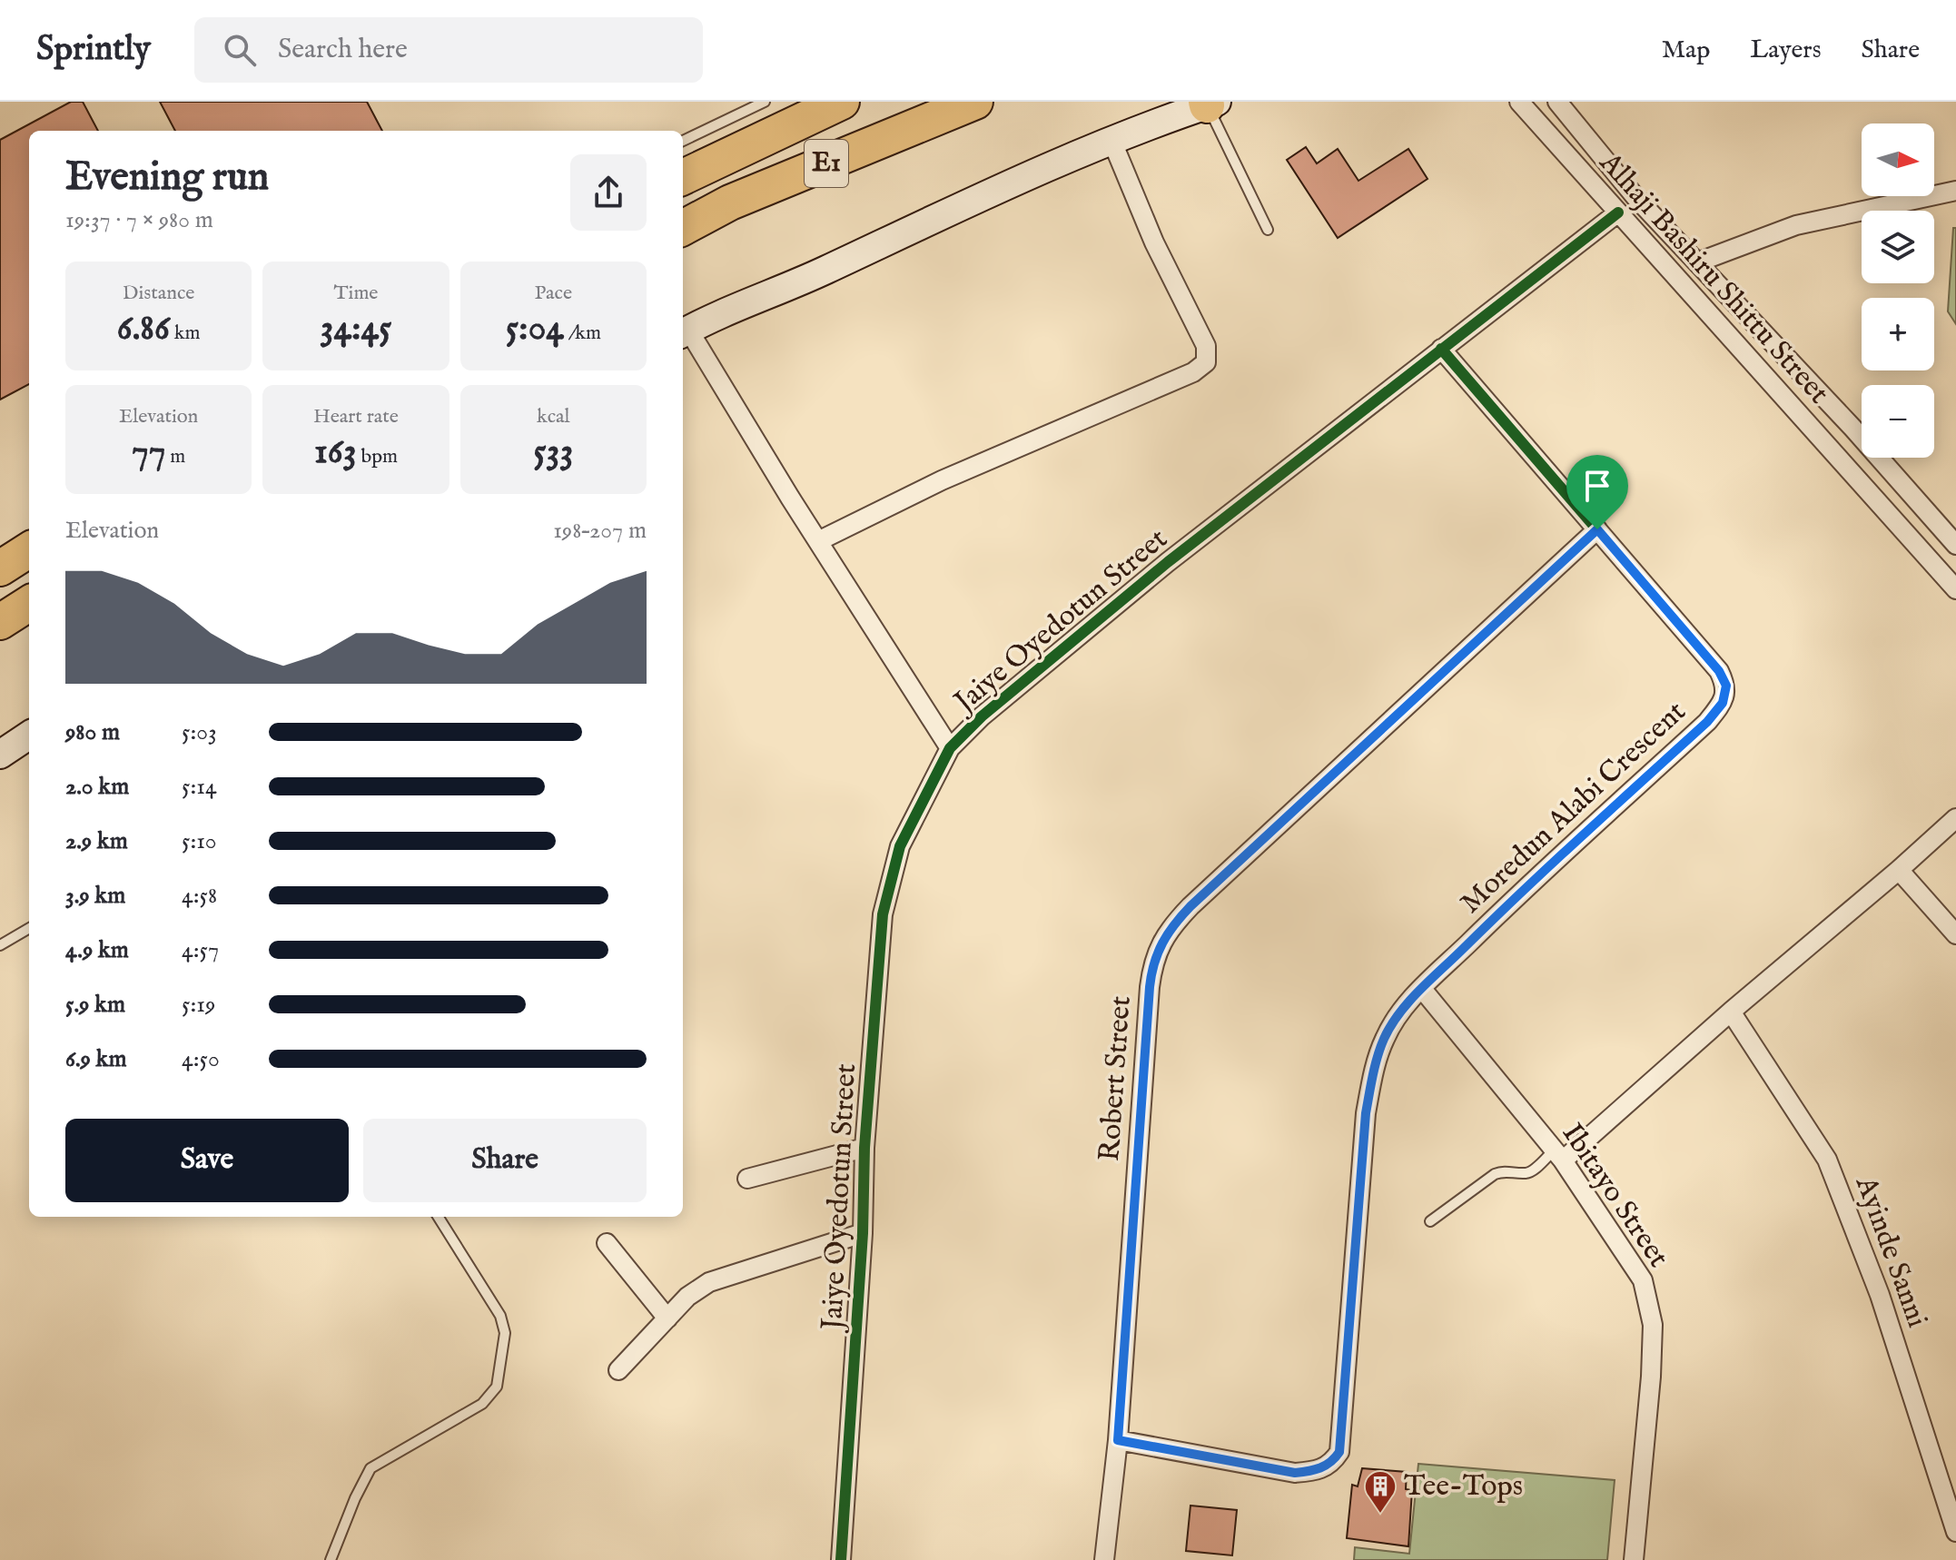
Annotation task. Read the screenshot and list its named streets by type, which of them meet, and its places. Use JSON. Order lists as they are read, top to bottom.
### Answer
{
  "streets": {
    "highway": ["E1"],
    "street": [
      "Alhaji Bashiru Shittu Street",
      "Jaiye Oyedotun Street",
      "Moredun Alabi Crescent",
      "Robert Street",
      "Ibitayo Street",
      "Ayinde Sanni"
    ]
  },
  "crossings": [
    ["Alhaji Bashiru Shittu Street", "Jaiye Oyedotun Street"],
    ["Jaiye Oyedotun Street", "Moredun Alabi Crescent"],
    ["Moredun Alabi Crescent", "Robert Street"],
    ["Moredun Alabi Crescent", "Ibitayo Street"]
  ],
  "places": {
    "building": ["Tee-Tops"]
  },
  "north": "right",
  "page": {
    "header": "Sprintly",
    "search": "Search here",
    "nav": ["Map", "Layers", "Share"],
    "map_buttons": ["+", "−"],
    "heading": ["Evening run", "19:37 · 7 × 980 m"],
    "stats": [
      ["Distance", "6.86 km"],
      ["Time", "34:45"],
      ["Pace", "5:04 /km"],
      ["Elevation", "77 m"],
      ["Heart rate", "163 bpm"],
      ["kcal", "533"]
    ],
    "chart": ["Elevation", "198–207 m"],
    "list": [
      {
        "name": "980 m",
        "note": "5:03"
      },
      {
        "name": "2.0 km",
        "note": "5:14"
      },
      {
        "name": "2.9 km",
        "note": "5:10"
      },
      {
        "name": "3.9 km",
        "note": "4:58"
      },
      {
        "name": "4.9 km",
        "note": "4:57"
      },
      {
        "name": "5.9 km",
        "note": "5:19"
      },
      {
        "name": "6.9 km",
        "note": "4:50"
      }
    ],
    "buttons": ["Save", "Share"]
  }
}
